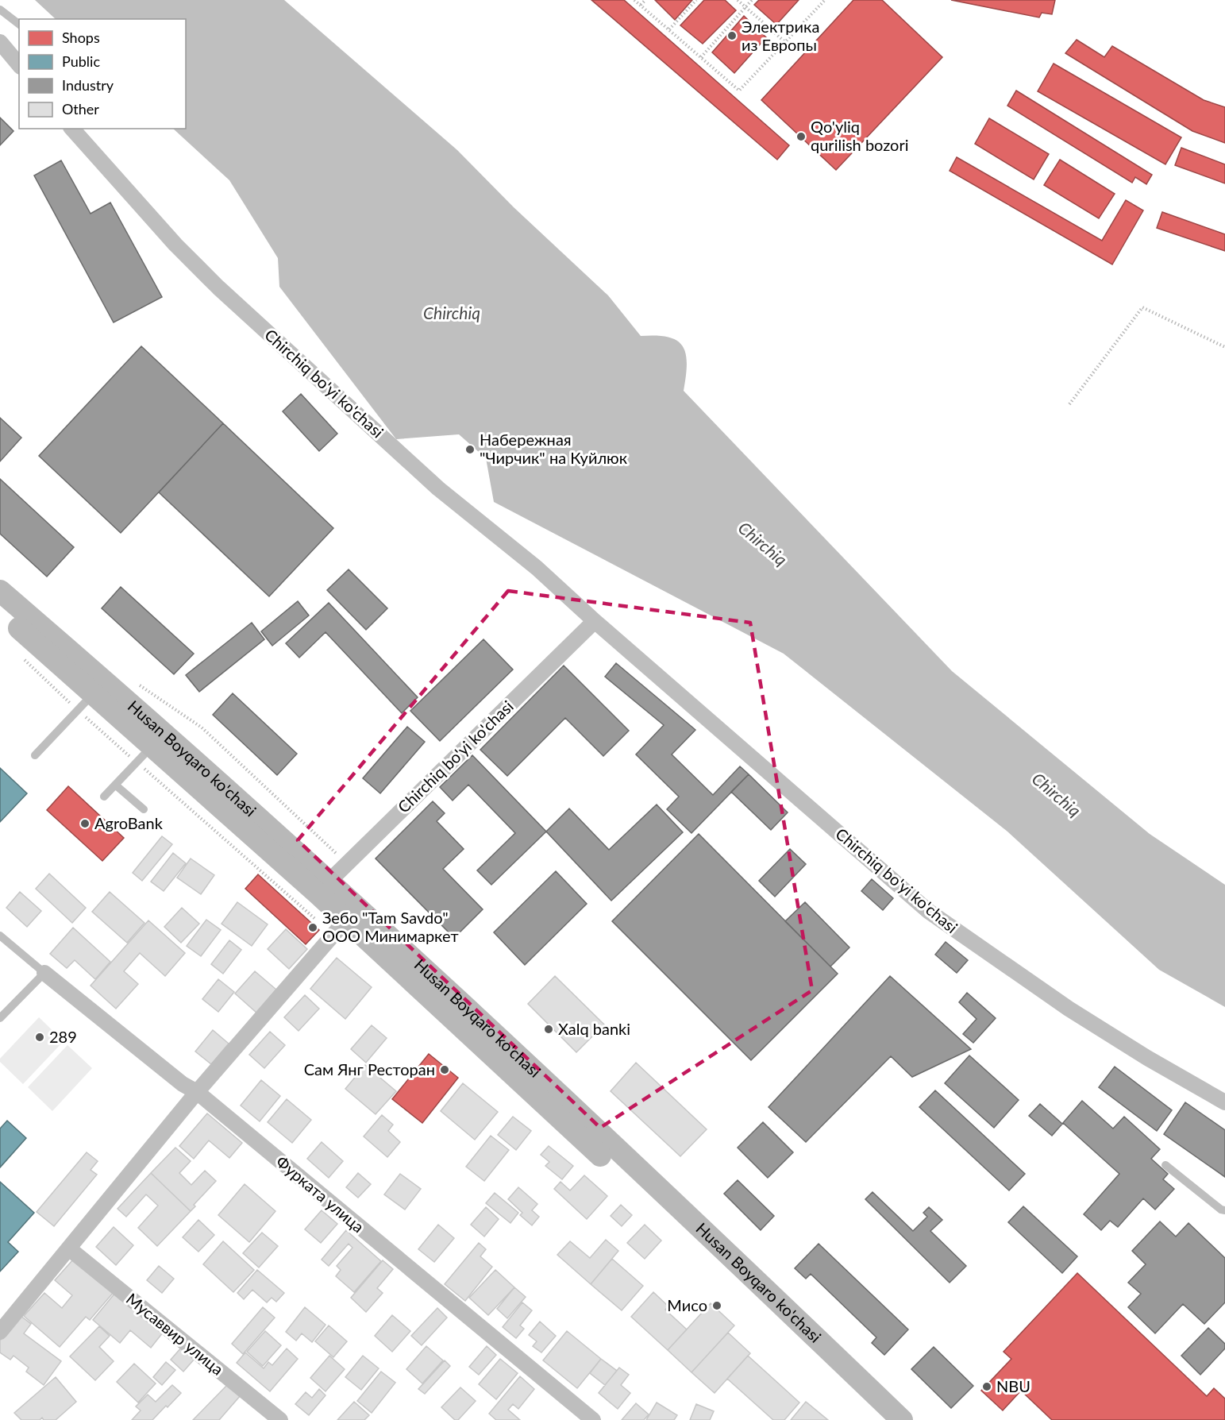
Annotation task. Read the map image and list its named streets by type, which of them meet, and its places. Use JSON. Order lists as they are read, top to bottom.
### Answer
{
  "streets": {
    "main road": ["Husan Boyqaro ko'chasi"],
    "street": ["Chirchiq bo'yi ko'chasi", "Фурката улица", "Мусаввир улица"]
  },
  "crossings": [
    ["Chirchiq bo'yi ko'chasi", "Husan Boyqaro ko'chasi"]
  ],
  "water": ["Chirchiq"],
  "places": [
    "Электрика из Европы",
    "Qo'yliq qurilish bozori",
    "Набережная \"Чирчик\" на Куйлюк",
    "AgroBank",
    "Зебо \"Tam Savdo\" ООО Минимаркет",
    "Xalq banki",
    "289",
    "Сам Янг Ресторан",
    "Мисо",
    "NBU"
  ],
  "legend": [
    "Shops",
    "Public",
    "Industry",
    "Other"
  ]
}
